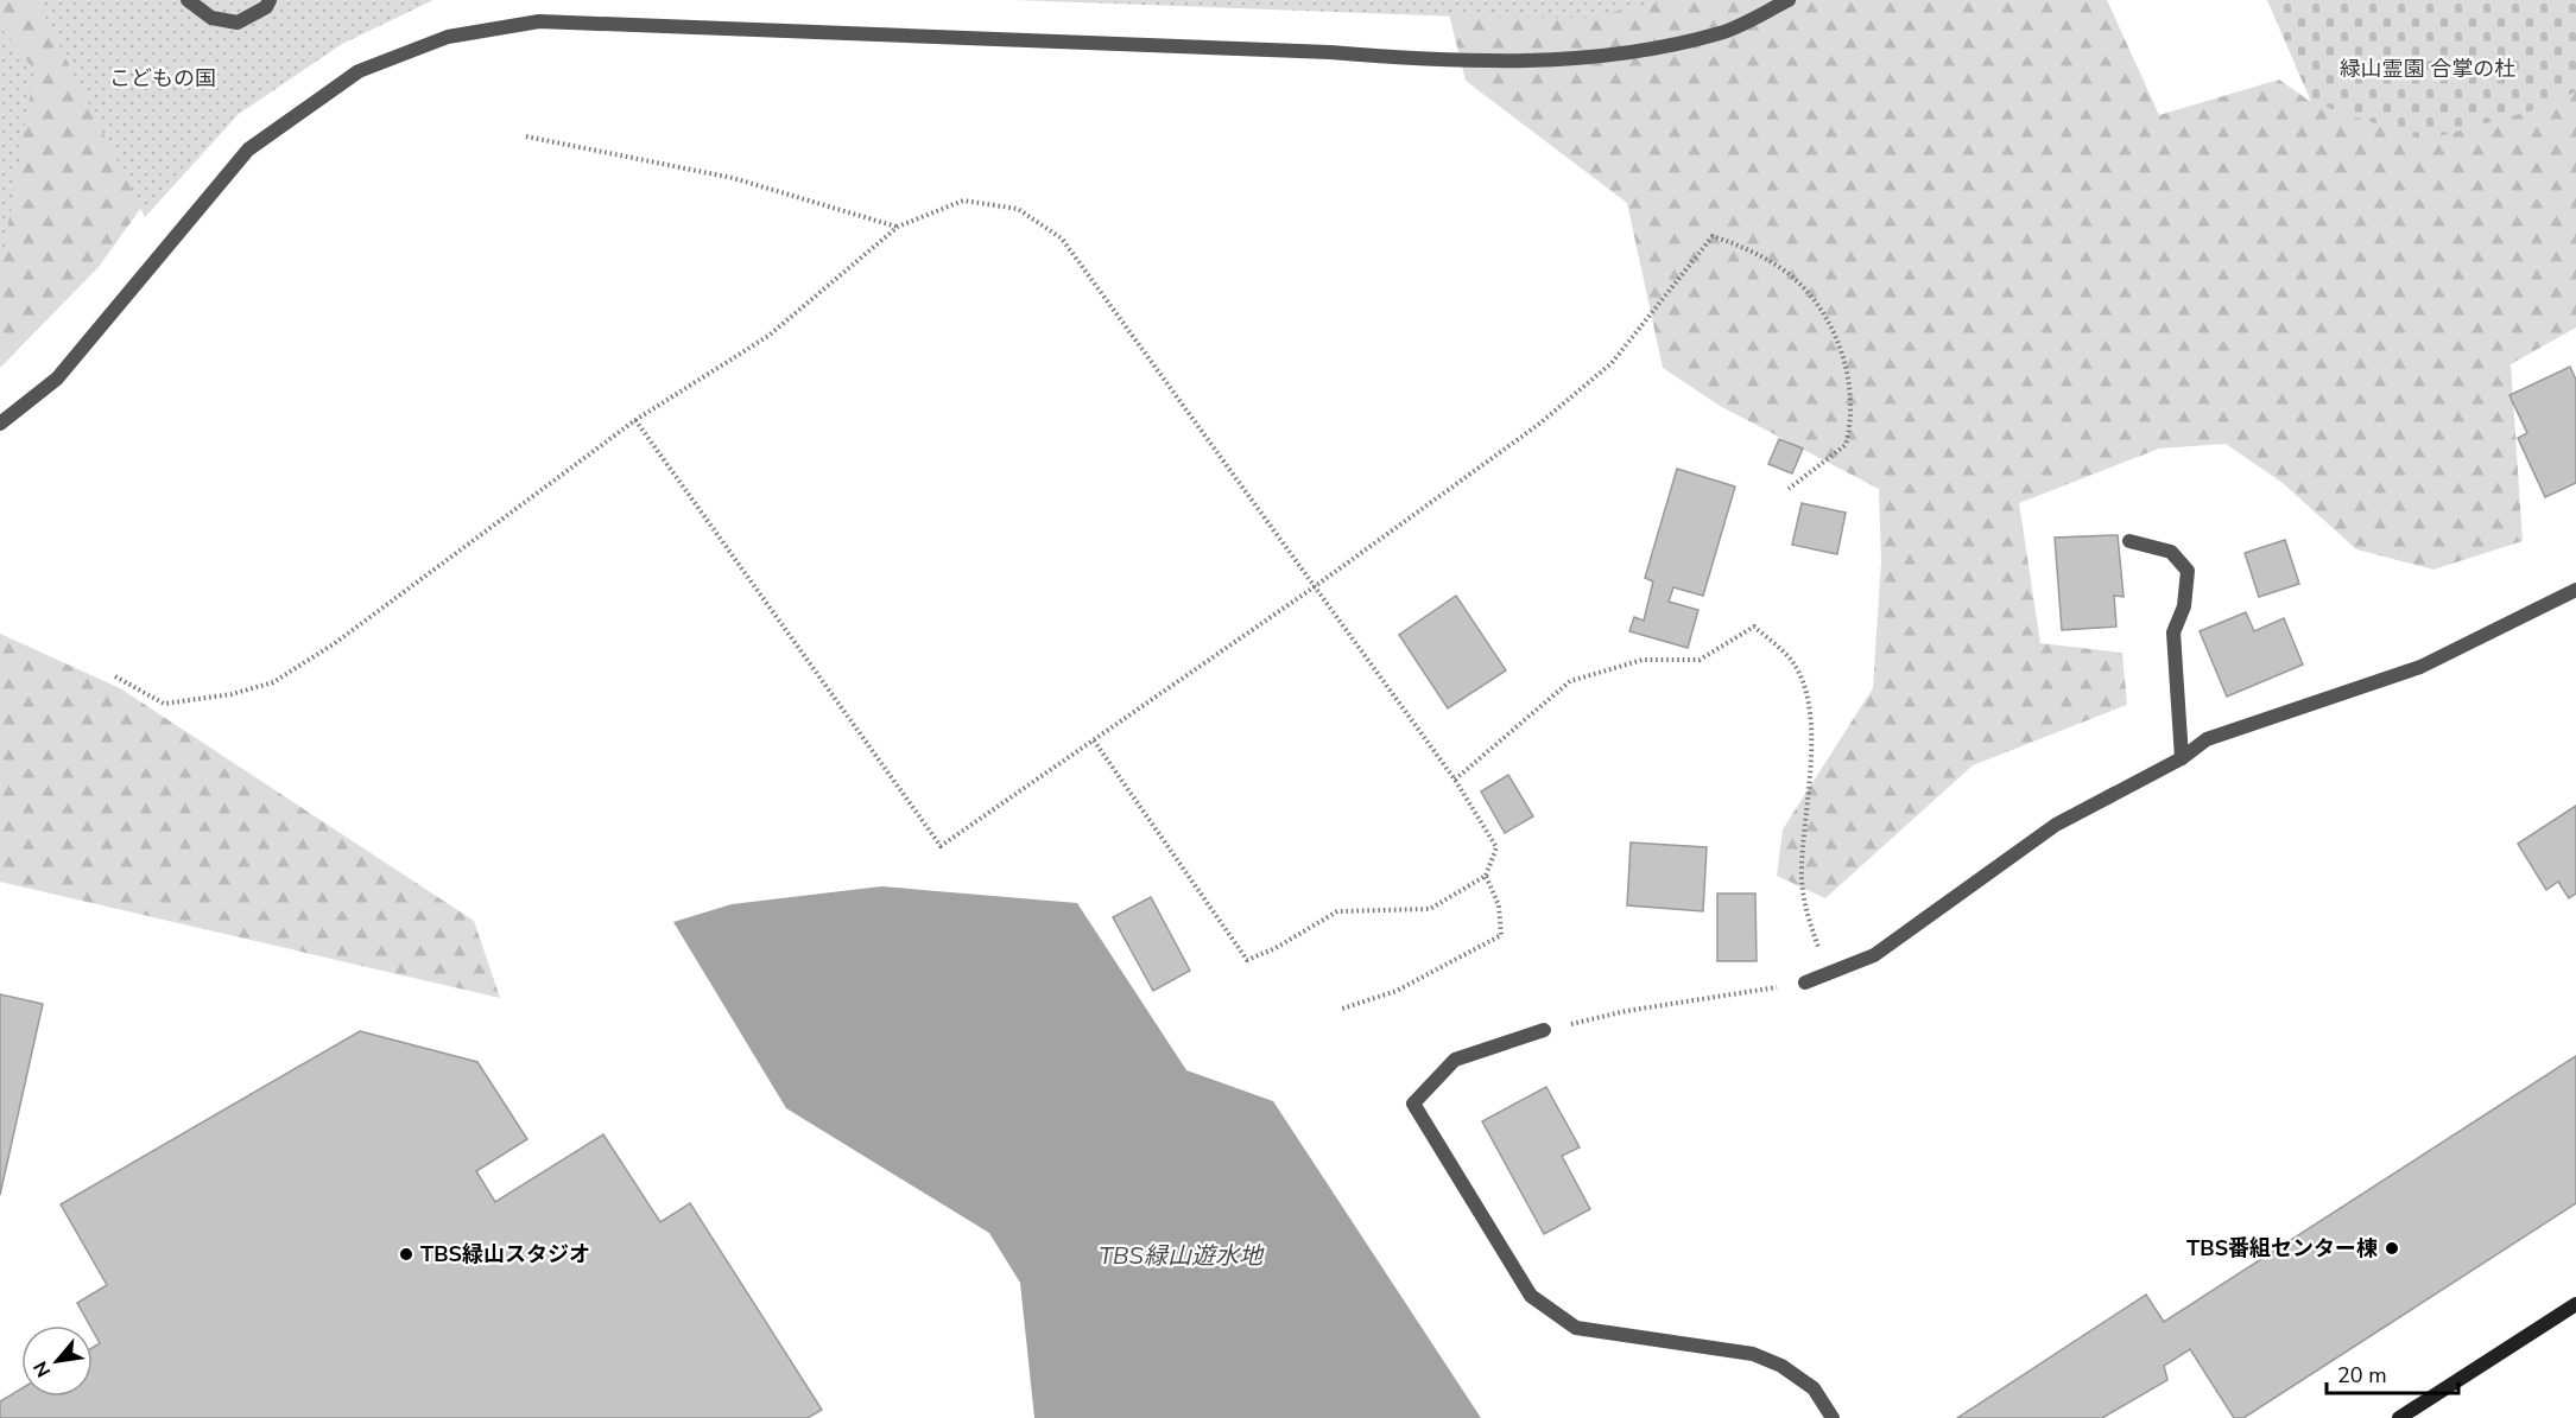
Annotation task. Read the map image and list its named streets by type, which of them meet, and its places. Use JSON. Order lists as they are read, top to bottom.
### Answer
{
  "water": ["TBS緑山遊水地"],
  "parks": ["緑山霊園 合掌の杜", "こどもの国"],
  "places": ["TBS番組センター棟", "TBS緑山スタジオ"],
  "scale_bar": "20 m",
  "north": "bottom left"
}
